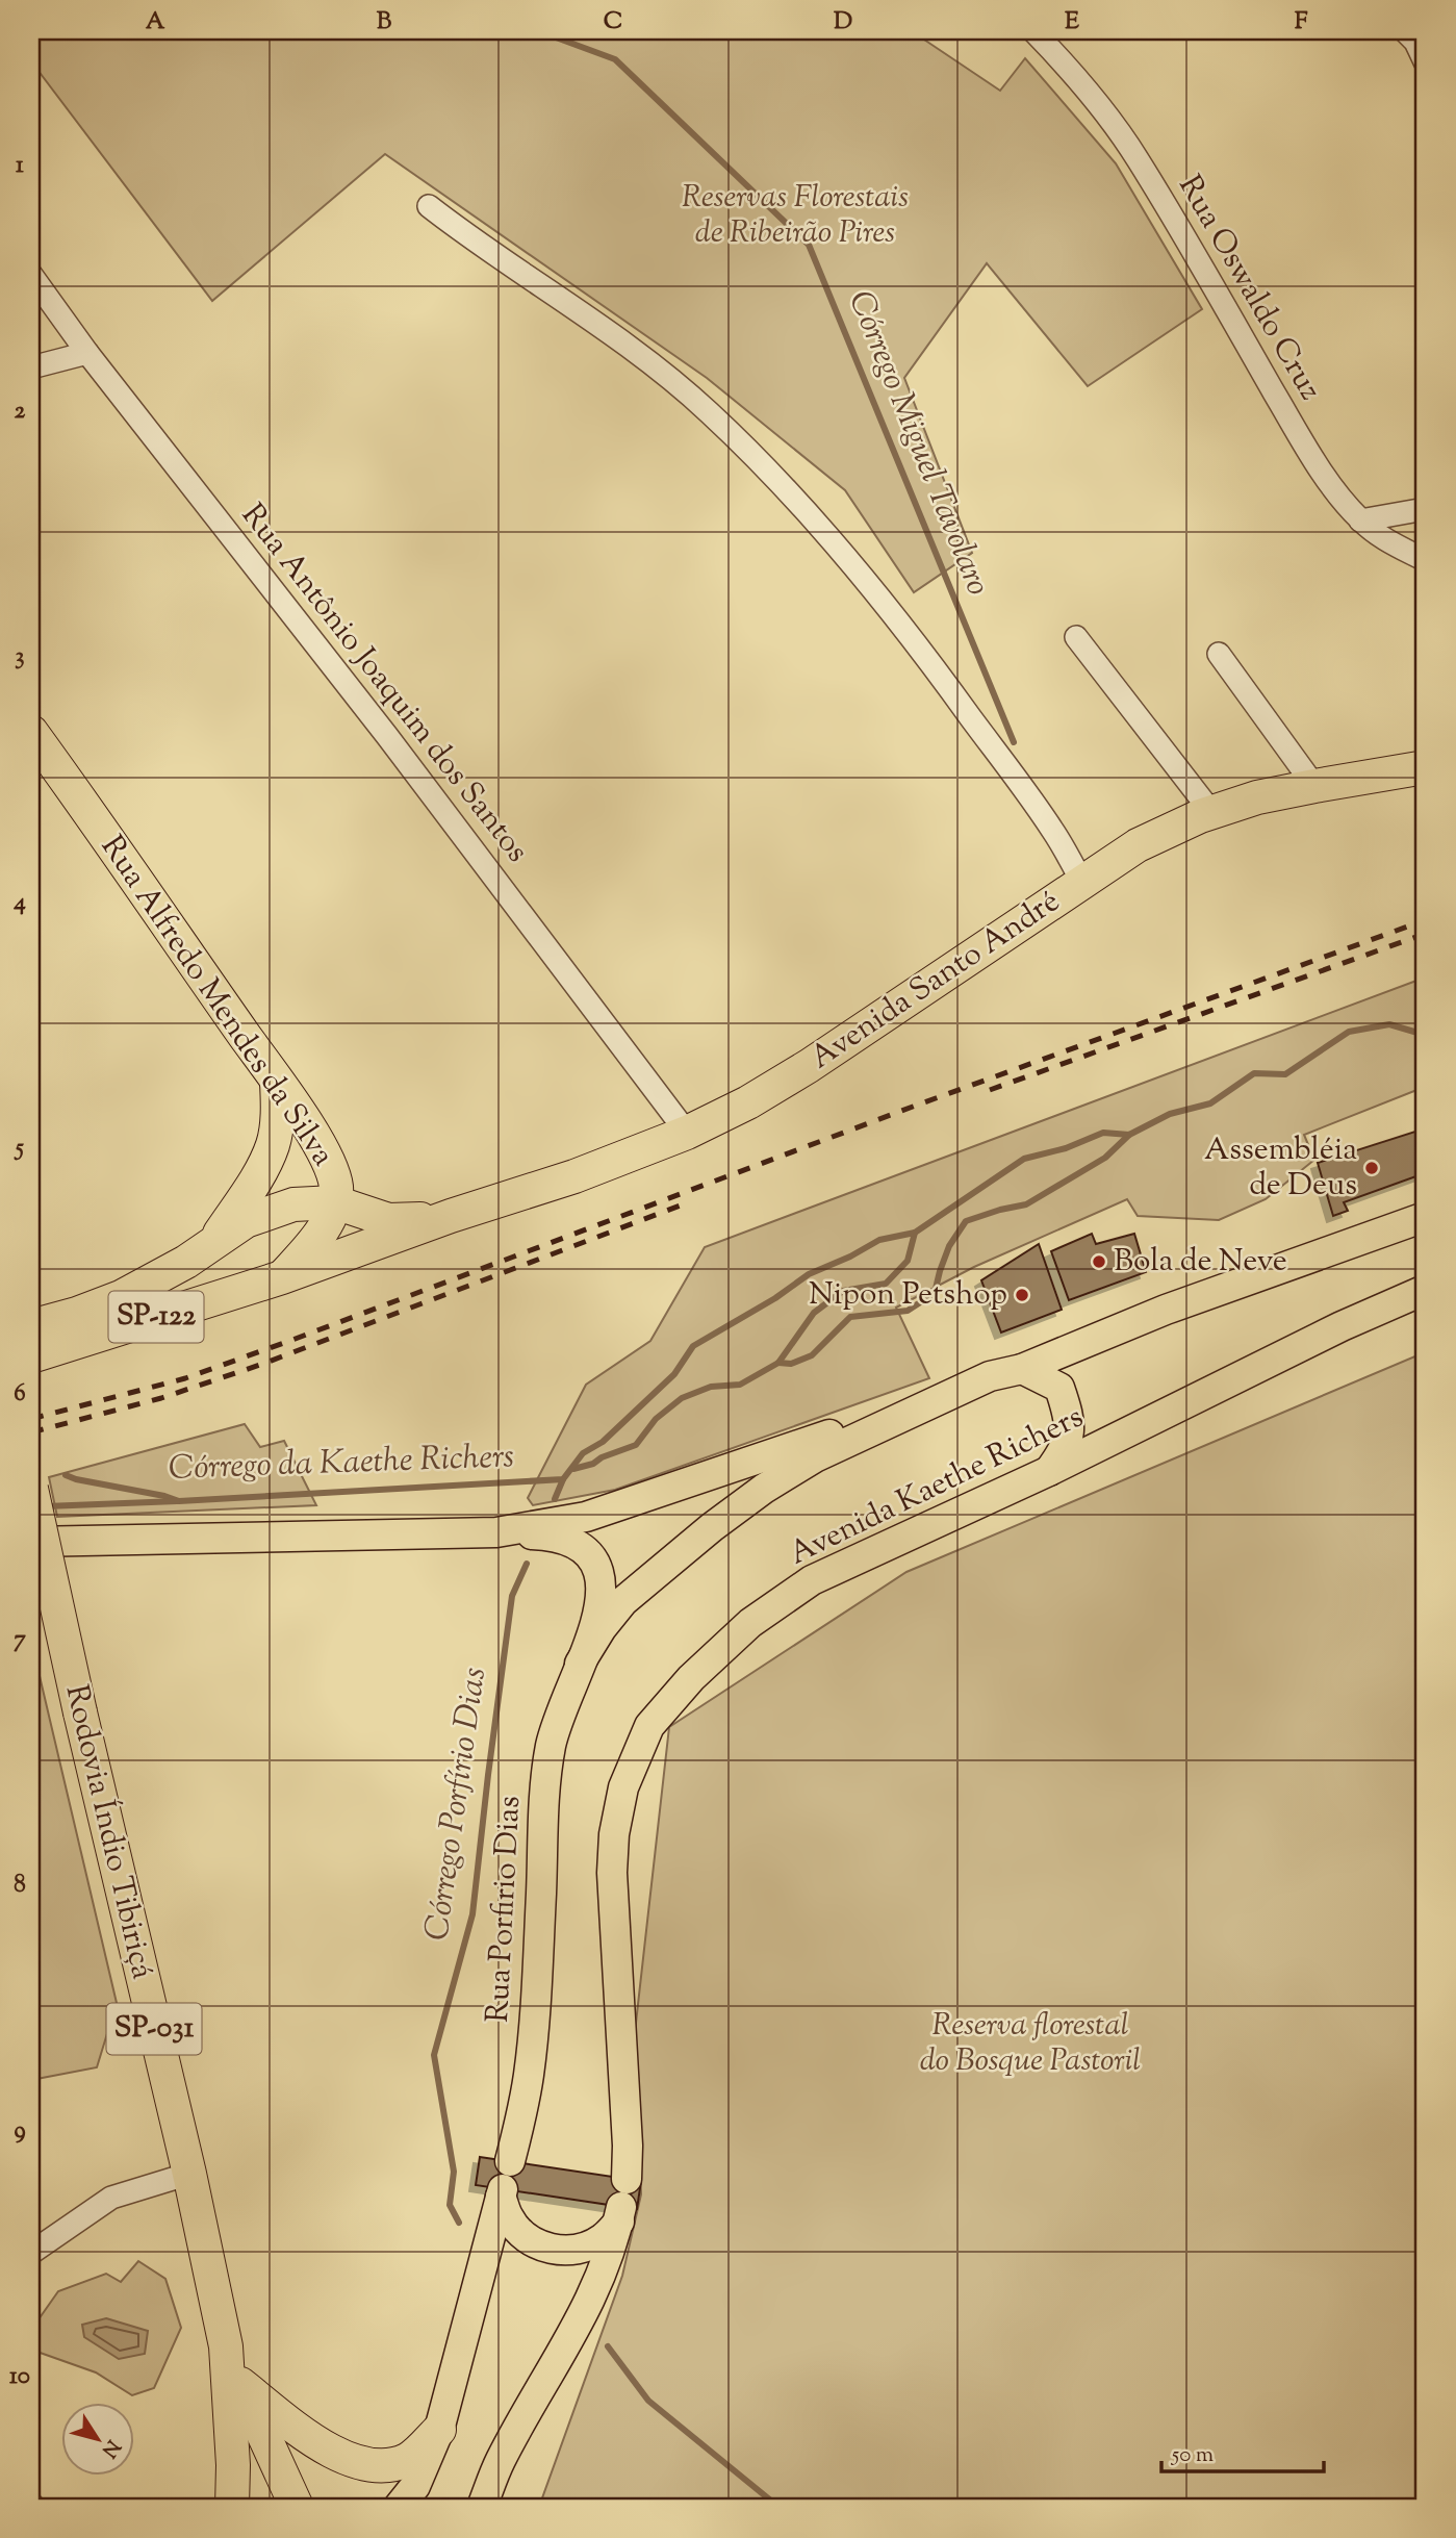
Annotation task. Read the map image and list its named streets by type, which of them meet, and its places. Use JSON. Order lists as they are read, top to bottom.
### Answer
{
  "streets": {
    "highway": [
      "Avenida Santo André",
      "Rua Alfredo Mendes da Silva",
      "SP-122",
      "Rodovia Índio Tibiriçá",
      "SP-031"
    ],
    "main road": ["Avenida Kaethe Richers", "Rua Porfirio Dias"],
    "street": ["Rua Oswaldo Cruz", "Rua Antônio Joaquim dos Santos"]
  },
  "crossings": [
    ["Rua Antônio Joaquim dos Santos", "Avenida Santo André"],
    ["Avenida Santo André", "Rua Alfredo Mendes da Silva"],
    ["Avenida Santo André", "SP-122"],
    ["Rua Alfredo Mendes da Silva", "SP-122"]
  ],
  "water": ["Córrego Miguel Tavolaro", "Córrego da Kaethe Richers", "Córrego Porfírio Dias"],
  "parks": ["Reservas Florestais de Ribeirão Pires", "Reserva florestal do Bosque Pastoril"],
  "places": ["Assembléia de Deus", "Bola de Neve", "Nipon Petshop"],
  "scale_bar": "50 m",
  "north": "bottom right",
  "grid": {
    "columns": [
      "A",
      "B",
      "C",
      "D",
      "E",
      "F"
    ],
    "rows": [
      "1",
      "2",
      "3",
      "4",
      "5",
      "6",
      "7",
      "8",
      "9",
      "10"
    ]
  }
}
